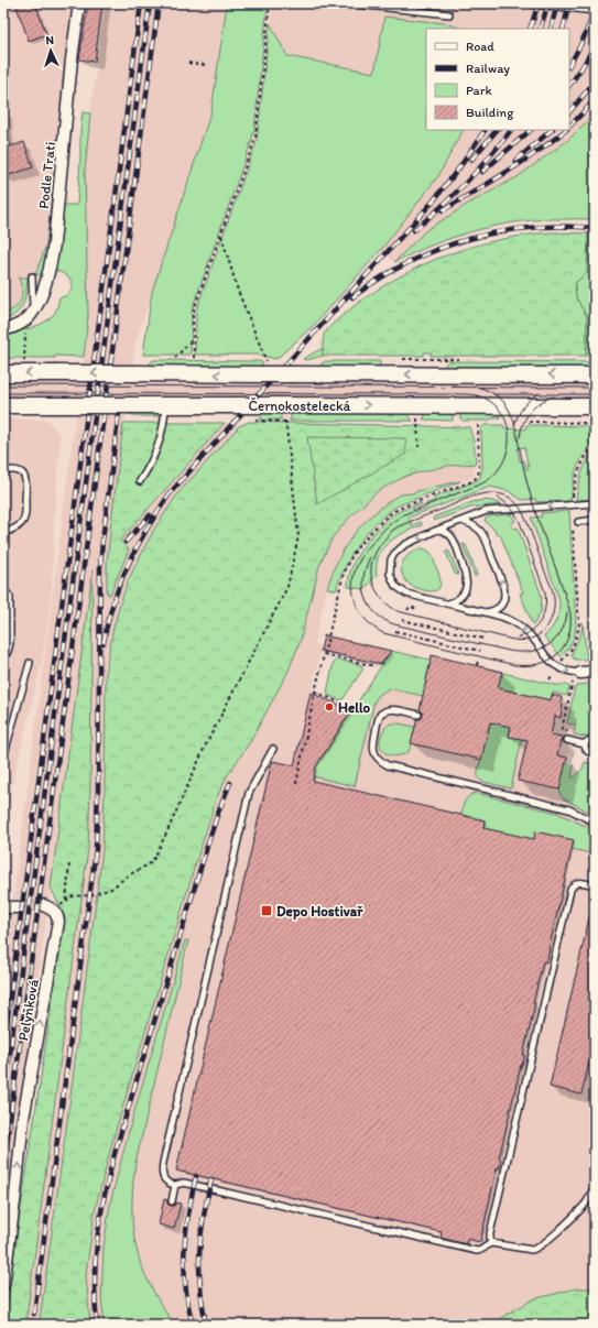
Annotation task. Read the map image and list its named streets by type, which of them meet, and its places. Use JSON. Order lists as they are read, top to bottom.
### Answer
{
  "streets": {
    "main road": ["Černokostelecká"],
    "street": ["Podle Trati", "Pelyňková"]
  },
  "one_way": ["Pelyňková"],
  "places": {
    "other": ["Hello"],
    "transit": ["Depo Hostivař"]
  },
  "legend": [
    "Road",
    "Railway",
    "Park",
    "Building"
  ],
  "north": "top"
}
